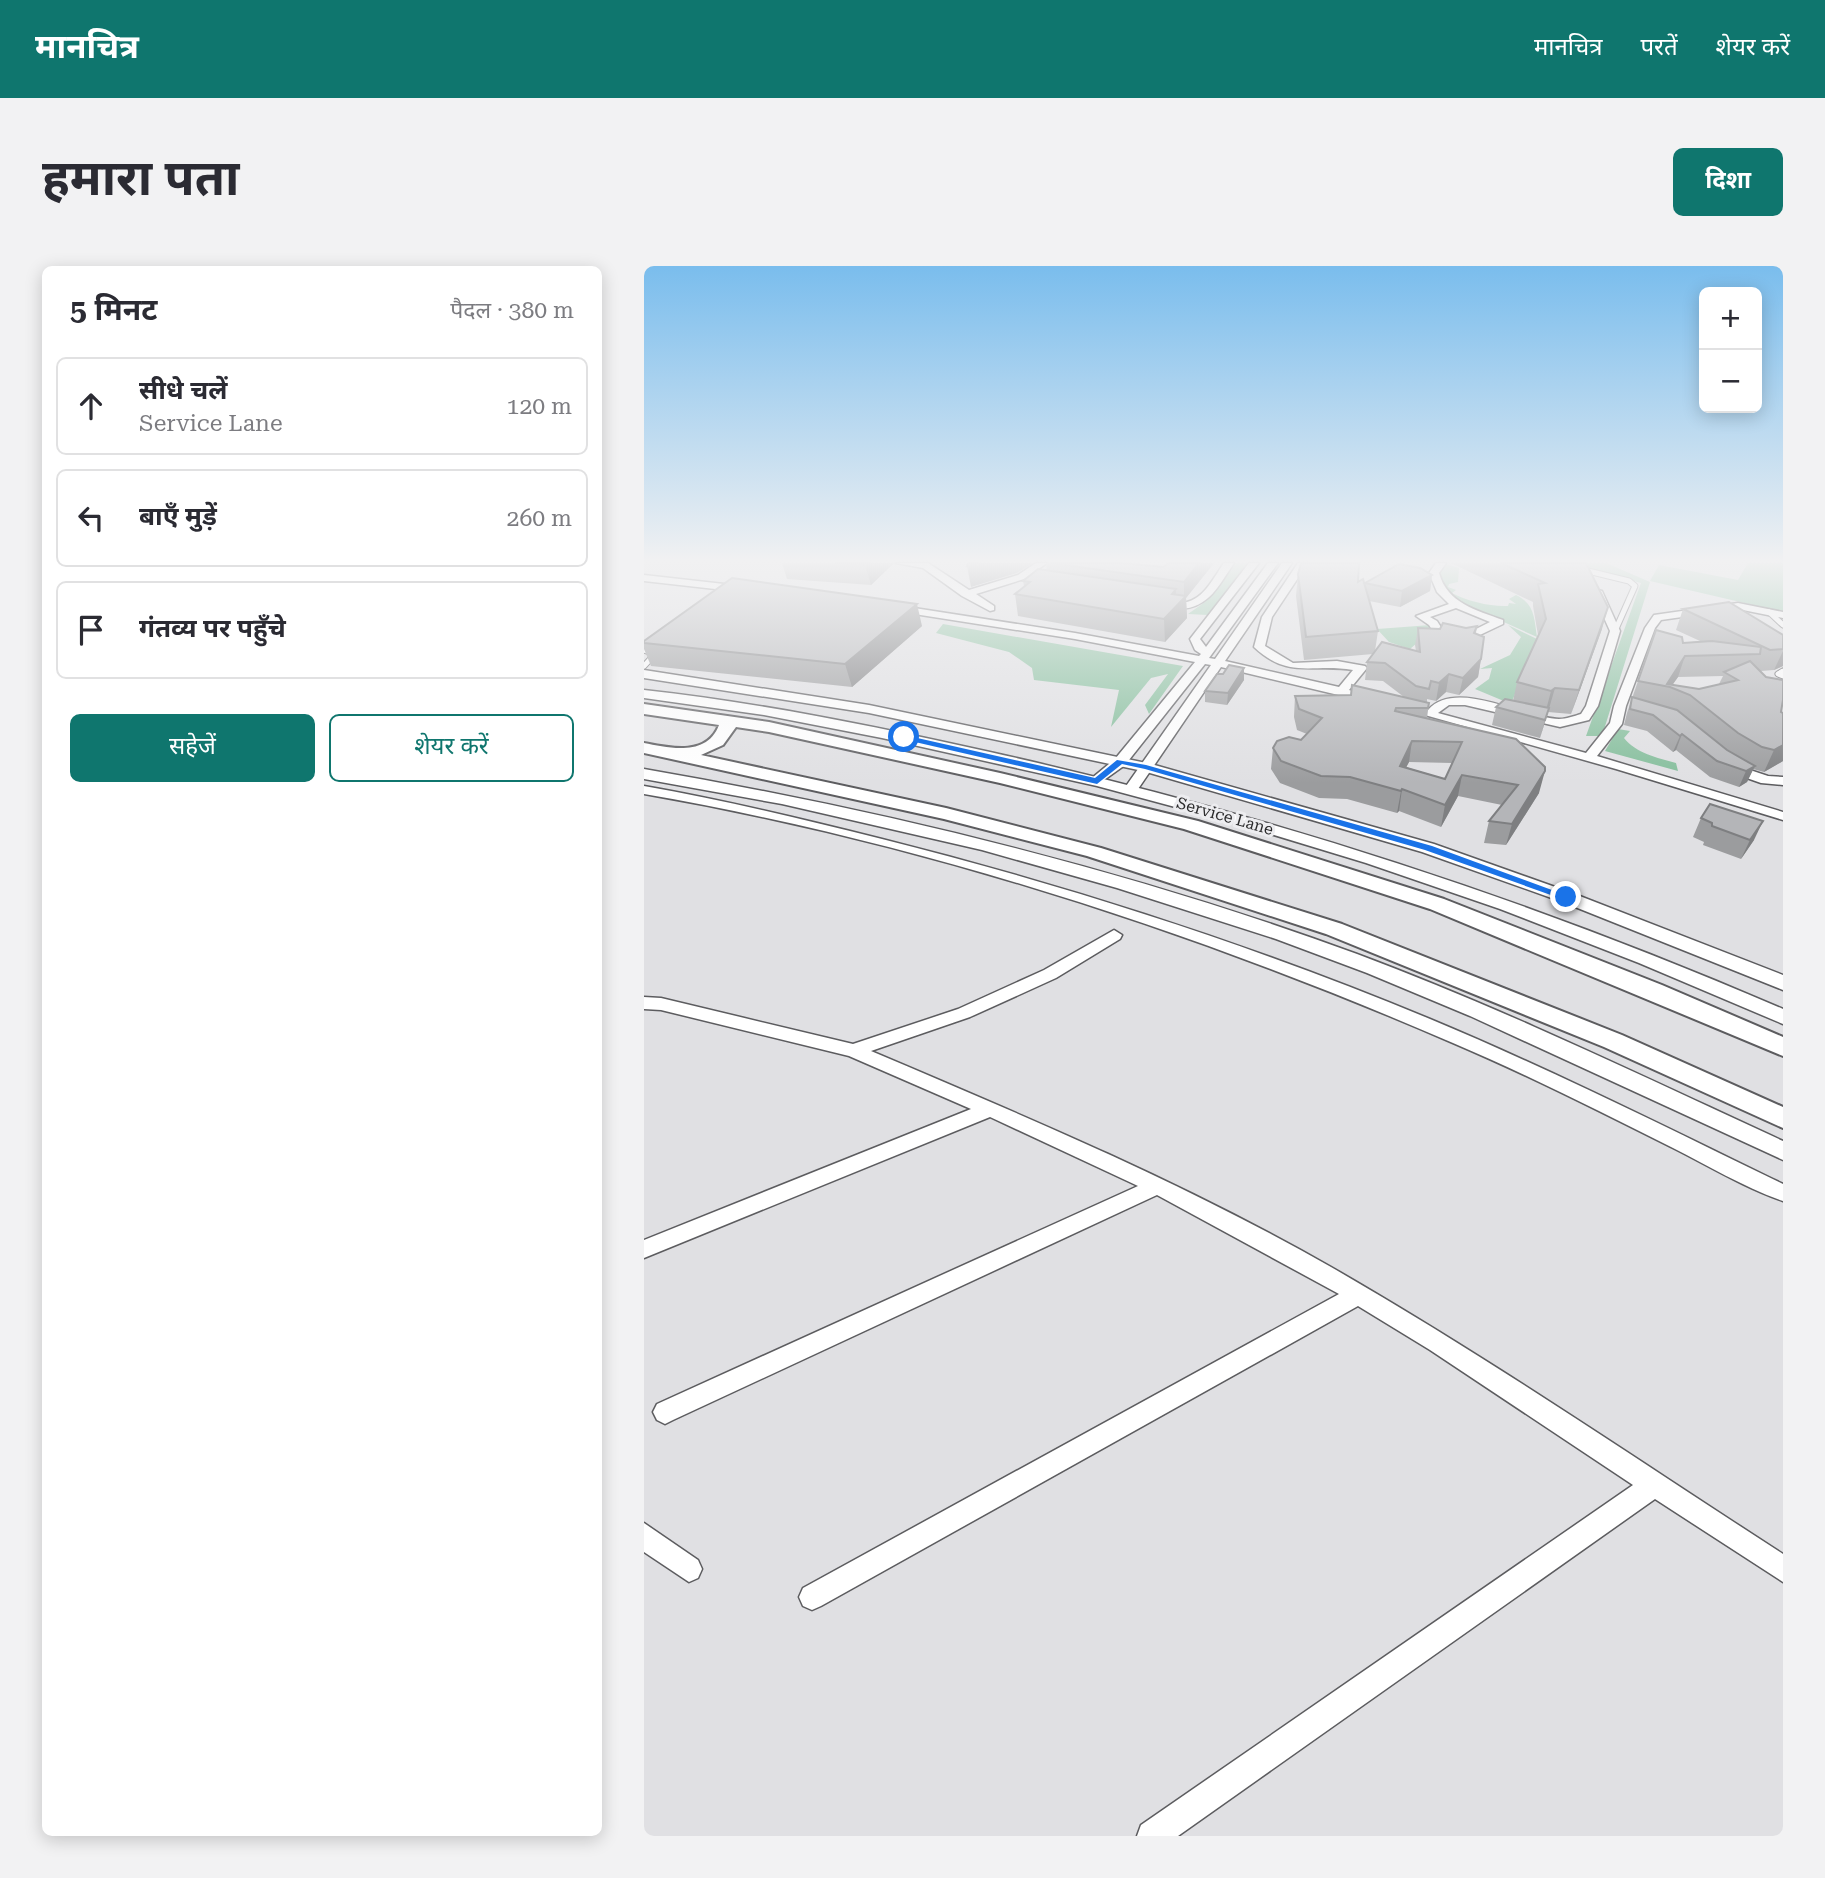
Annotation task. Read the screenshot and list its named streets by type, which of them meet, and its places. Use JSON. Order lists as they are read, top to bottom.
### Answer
{
  "streets": {
    "street": ["Service Lane"]
  },
  "page": {
    "header": "मानचित्र",
    "nav": ["मानचित्र", "परतें", "शेयर करें"],
    "buttons": [
      "दिशा",
      ["सहेजें", "शेयर करें"]
    ],
    "title": "हमारा पता",
    "heading": ["5 मिनट", "पैदल · 380 m"],
    "map_buttons": ["+", "−"],
    "list": [
      ["सीधे चलें", "Service Lane", "120 m"],
      ["बाएँ मुड़ें", "260 m"],
      "गंतव्य पर पहुँचे"
    ]
  }
}
